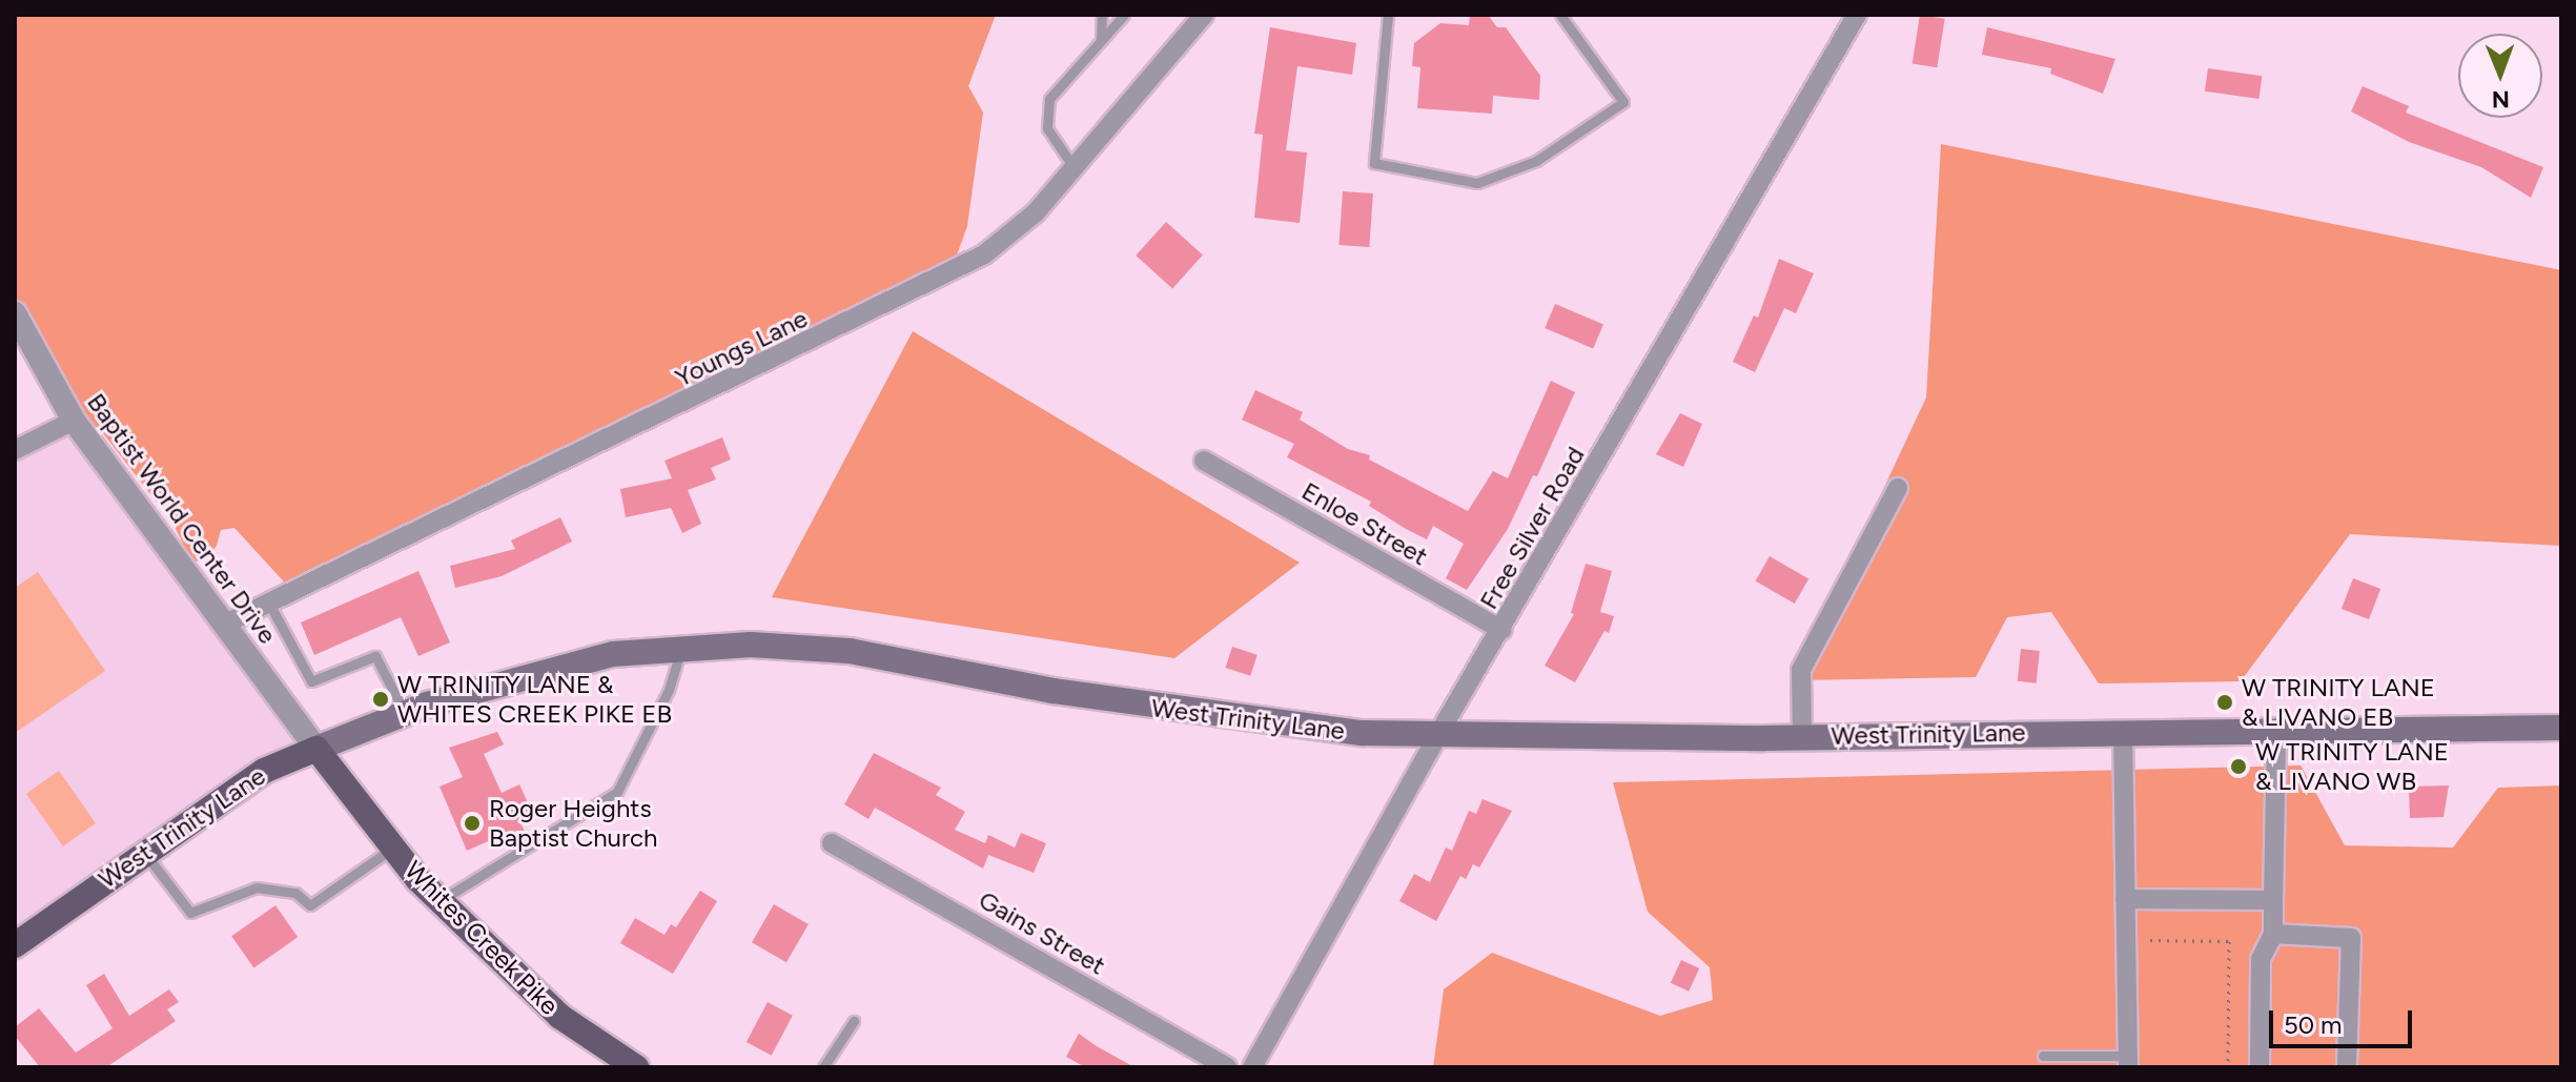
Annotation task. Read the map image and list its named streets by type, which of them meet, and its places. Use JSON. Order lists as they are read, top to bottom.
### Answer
{
  "streets": {
    "main road": ["West Trinity Lane", "Whites Creek Pike"],
    "street": [
      "Youngs Lane",
      "Baptist World Center Drive",
      "Enloe Street",
      "Free Silver Road",
      "Gains Street"
    ]
  },
  "crossings": [
    ["Youngs Lane", "Baptist World Center Drive"],
    ["Baptist World Center Drive", "West Trinity Lane"],
    ["Baptist World Center Drive", "Whites Creek Pike"],
    ["Enloe Street", "Free Silver Road"],
    ["Free Silver Road", "West Trinity Lane"],
    ["West Trinity Lane", "Whites Creek Pike"]
  ],
  "places": [
    "W TRINITY LANE & WHITES CREEK PIKE EB",
    "W TRINITY LANE & LIVANO EB",
    "W TRINITY LANE & LIVANO WB",
    "Roger Heights Baptist Church"
  ],
  "scale_bar": "50 m",
  "north": "bottom"
}
